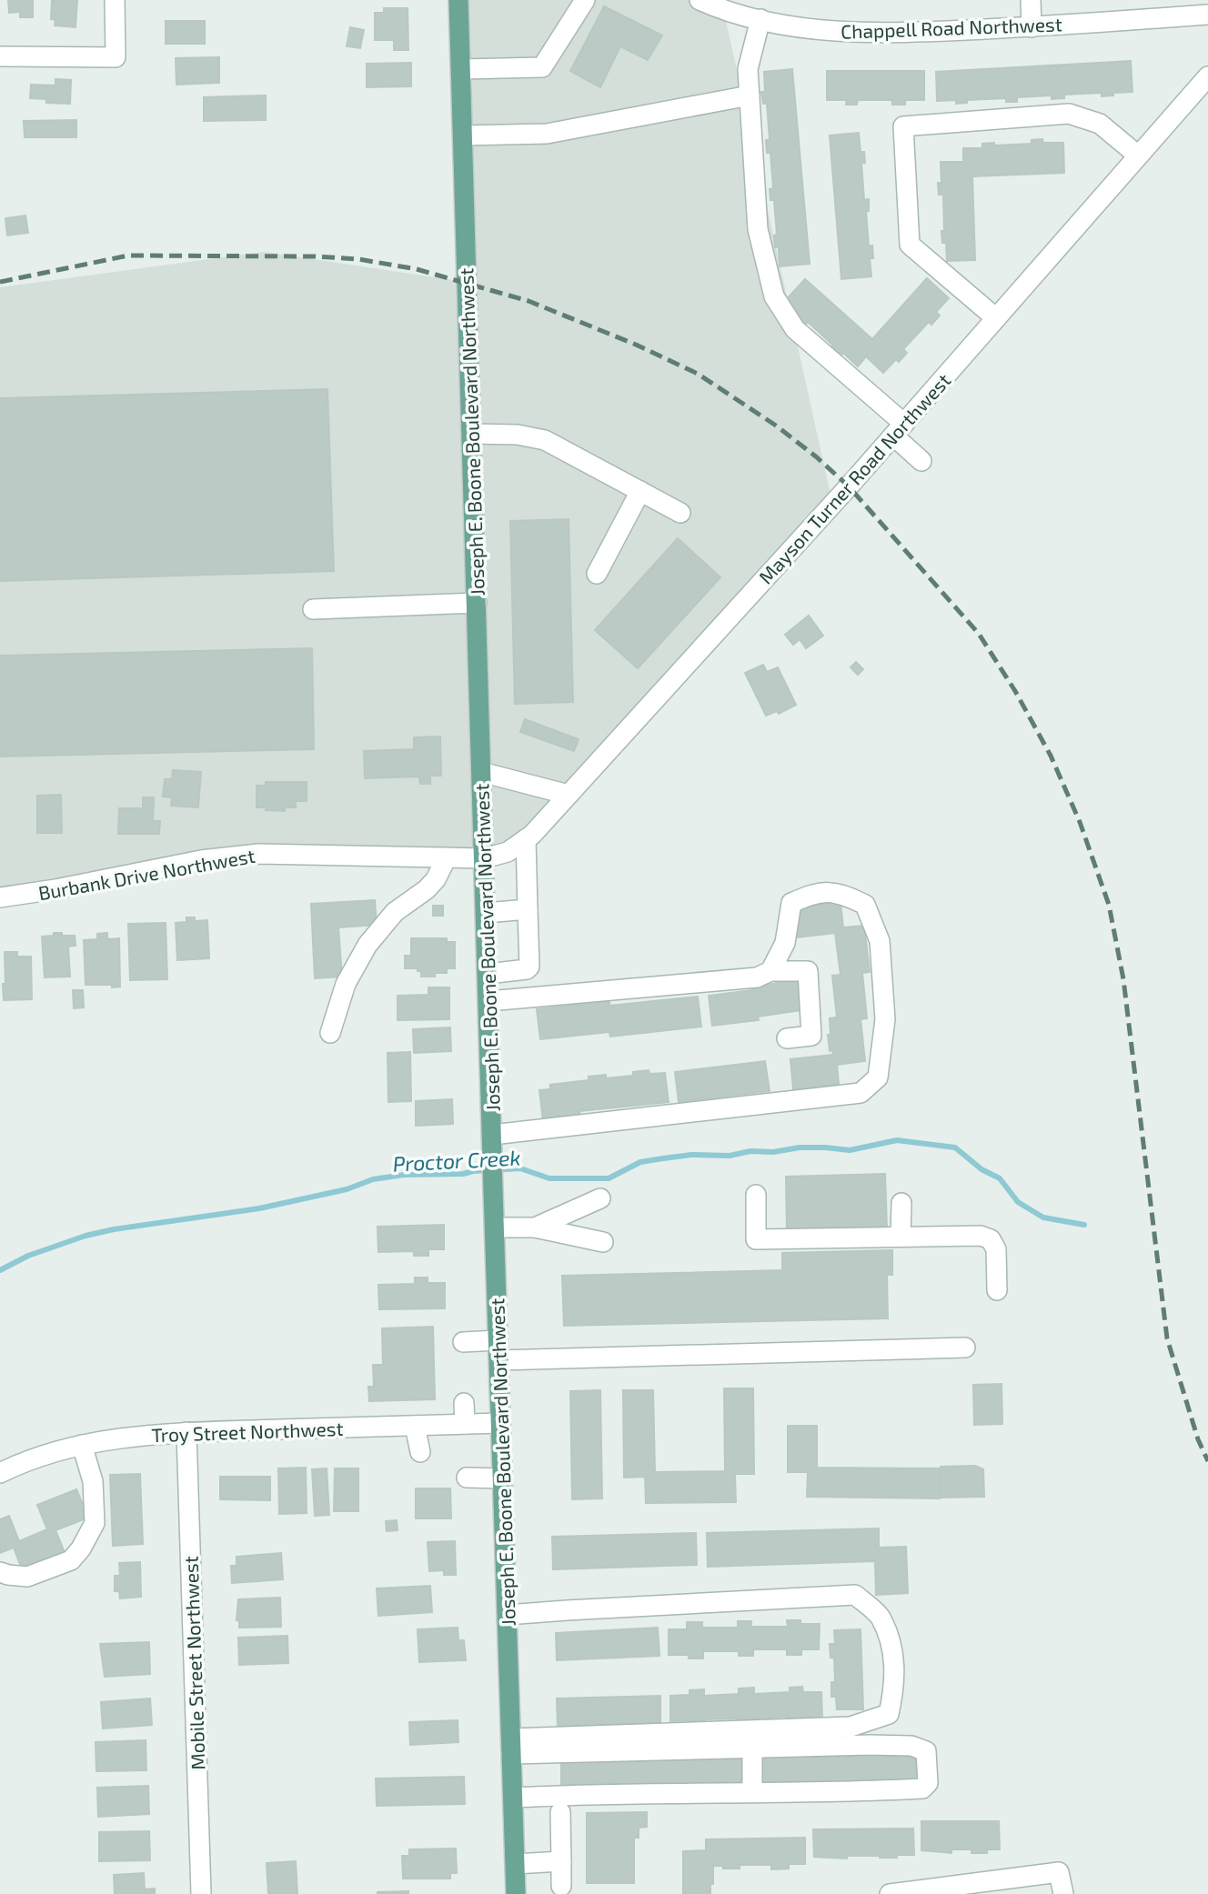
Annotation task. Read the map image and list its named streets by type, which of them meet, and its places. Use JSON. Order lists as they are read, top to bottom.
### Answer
{
  "streets": {
    "main road": ["Joseph E. Boone Boulevard Northwest"],
    "street": [
      "Chappell Road Northwest",
      "Mayson Turner Road Northwest",
      "Burbank Drive Northwest",
      "Troy Street Northwest",
      "Mobile Street Northwest"
    ]
  },
  "crossings": [
    ["Joseph E. Boone Boulevard Northwest", "Mayson Turner Road Northwest"],
    ["Joseph E. Boone Boulevard Northwest", "Burbank Drive Northwest"],
    ["Joseph E. Boone Boulevard Northwest", "Troy Street Northwest"],
    ["Mayson Turner Road Northwest", "Burbank Drive Northwest"],
    ["Troy Street Northwest", "Mobile Street Northwest"]
  ],
  "water": ["Proctor Creek"]
}
